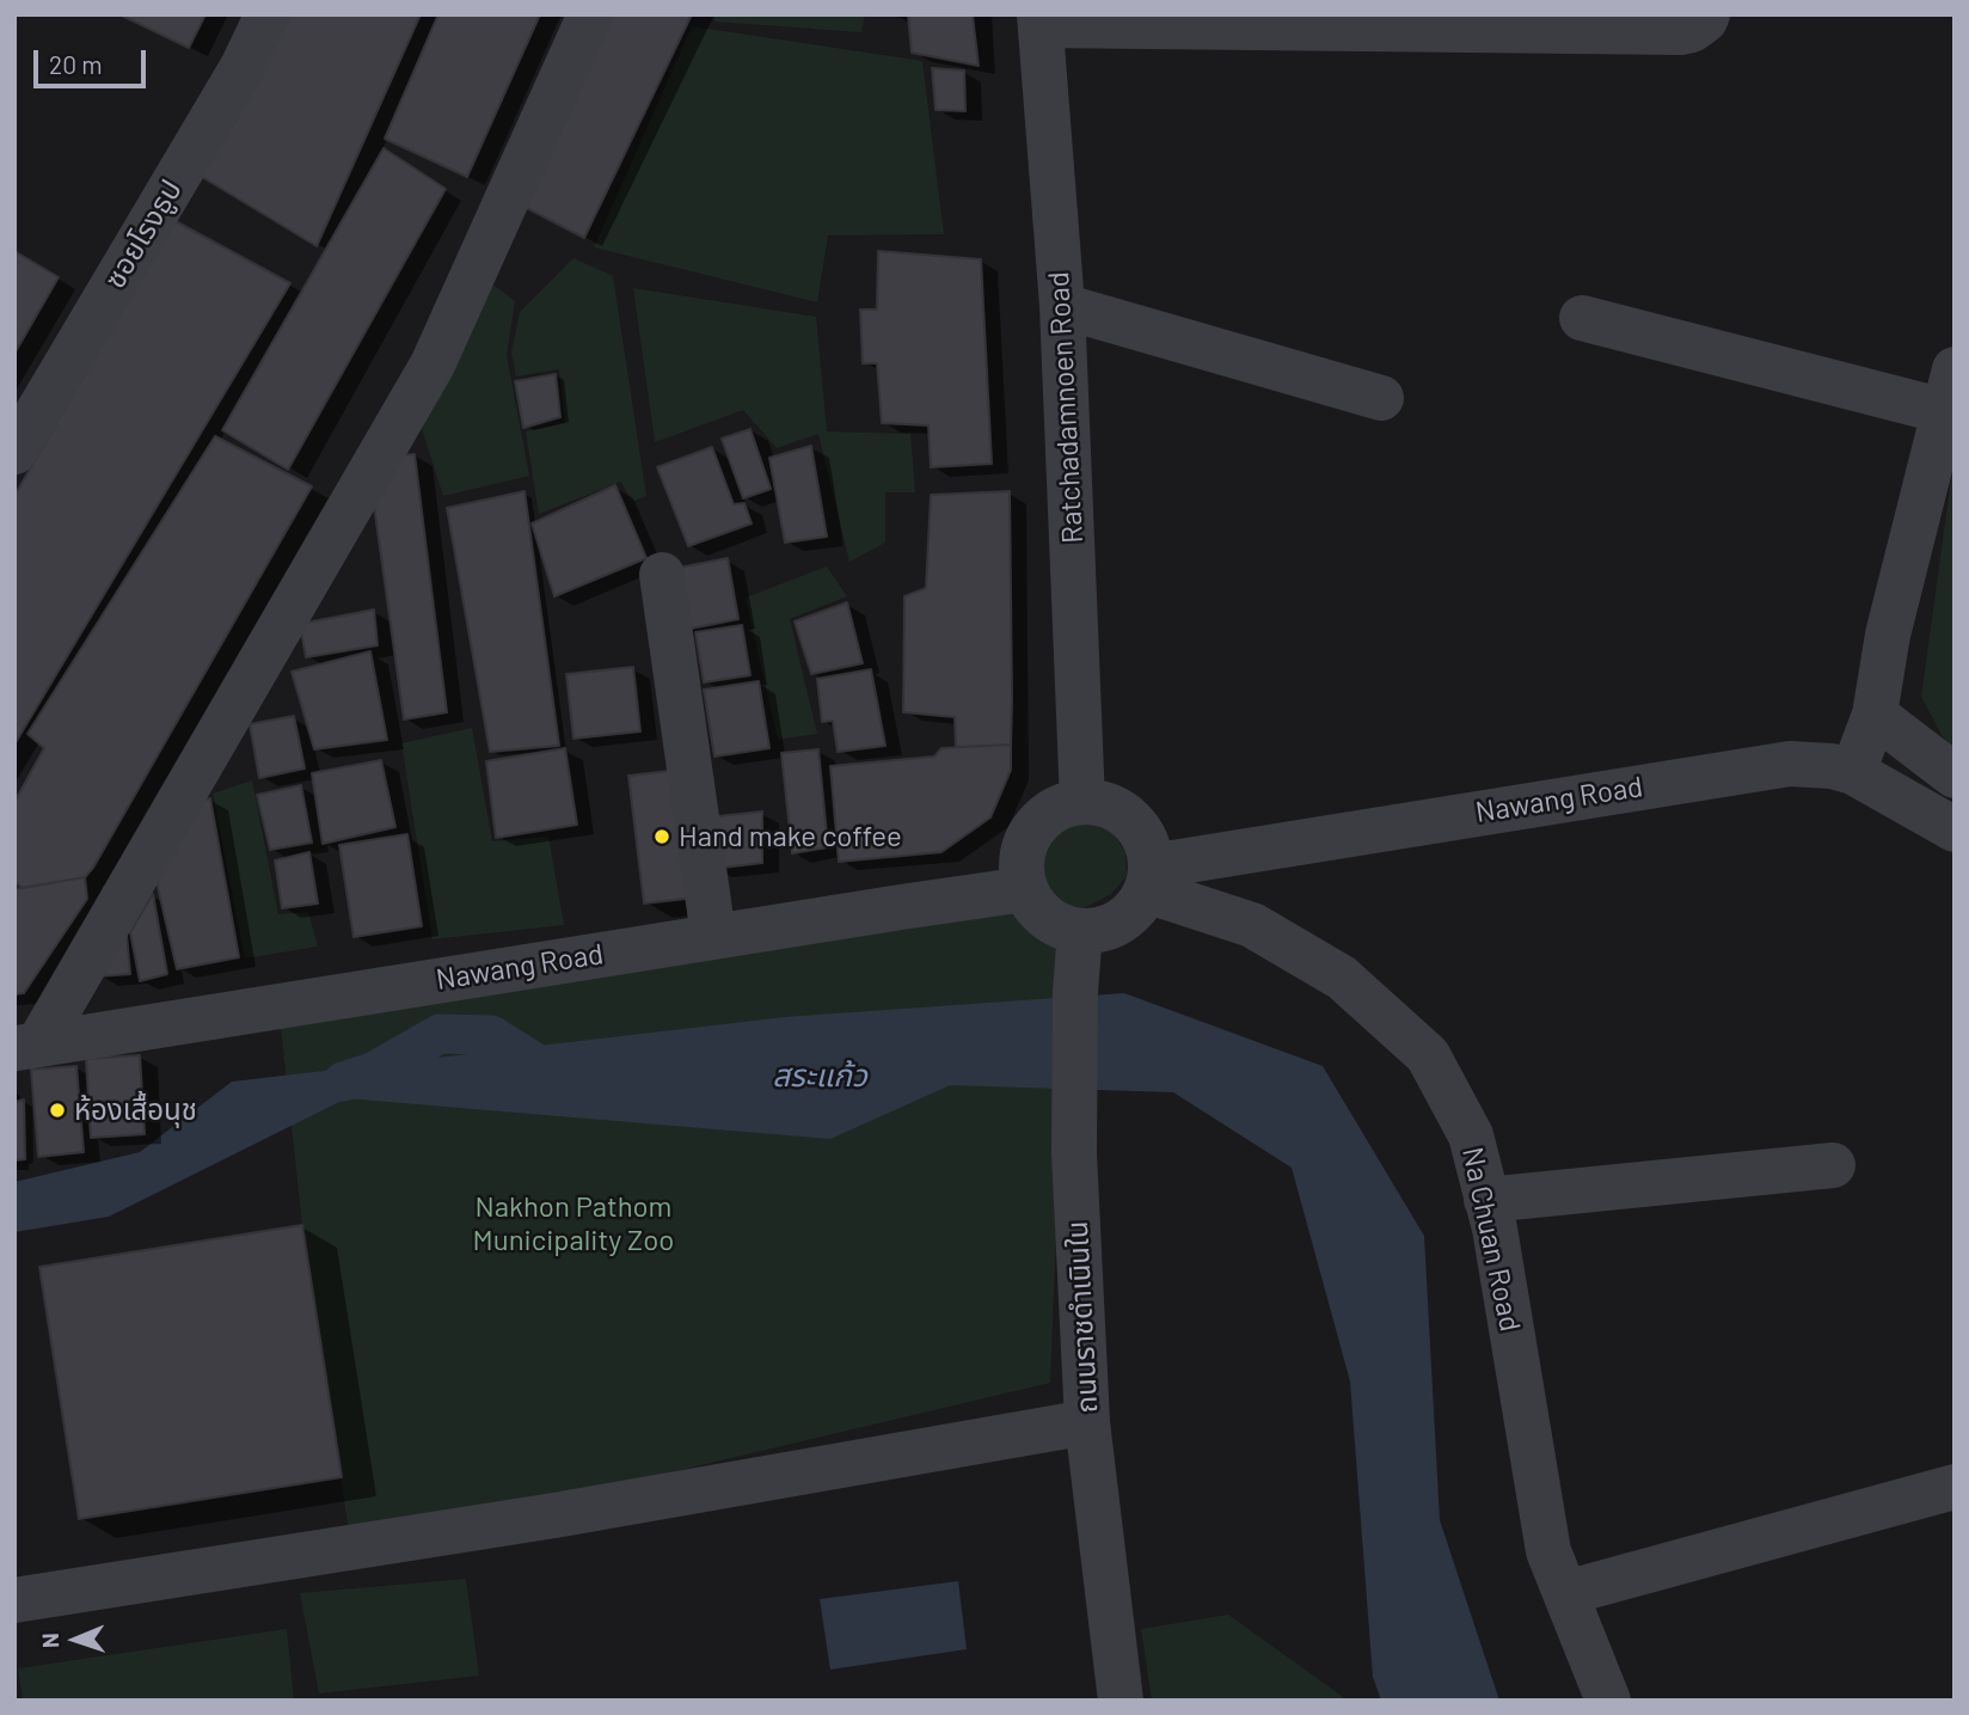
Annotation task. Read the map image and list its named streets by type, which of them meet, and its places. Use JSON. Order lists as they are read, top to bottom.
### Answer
{
  "streets": {
    "street": [
      "ซอยโรงธูป",
      "Ratchadamnoen Road",
      "Nawang Road",
      "Na Chuan Road",
      "ถนนราชดำเนินใน"
    ]
  },
  "crossings": [
    ["Ratchadamnoen Road", "Nawang Road"],
    ["Ratchadamnoen Road", "Na Chuan Road"],
    ["Ratchadamnoen Road", "ถนนราชดำเนินใน"],
    ["Nawang Road", "Na Chuan Road"],
    ["Nawang Road", "ถนนราชดำเนินใน"],
    ["Na Chuan Road", "ถนนราชดำเนินใน"]
  ],
  "water": ["สระแก้ว"],
  "parks": ["Nakhon Pathom Municipality Zoo"],
  "places": ["Hand make coffee", "ห้องเสื้อนุช"],
  "scale_bar": "20 m",
  "north": "left"
}
